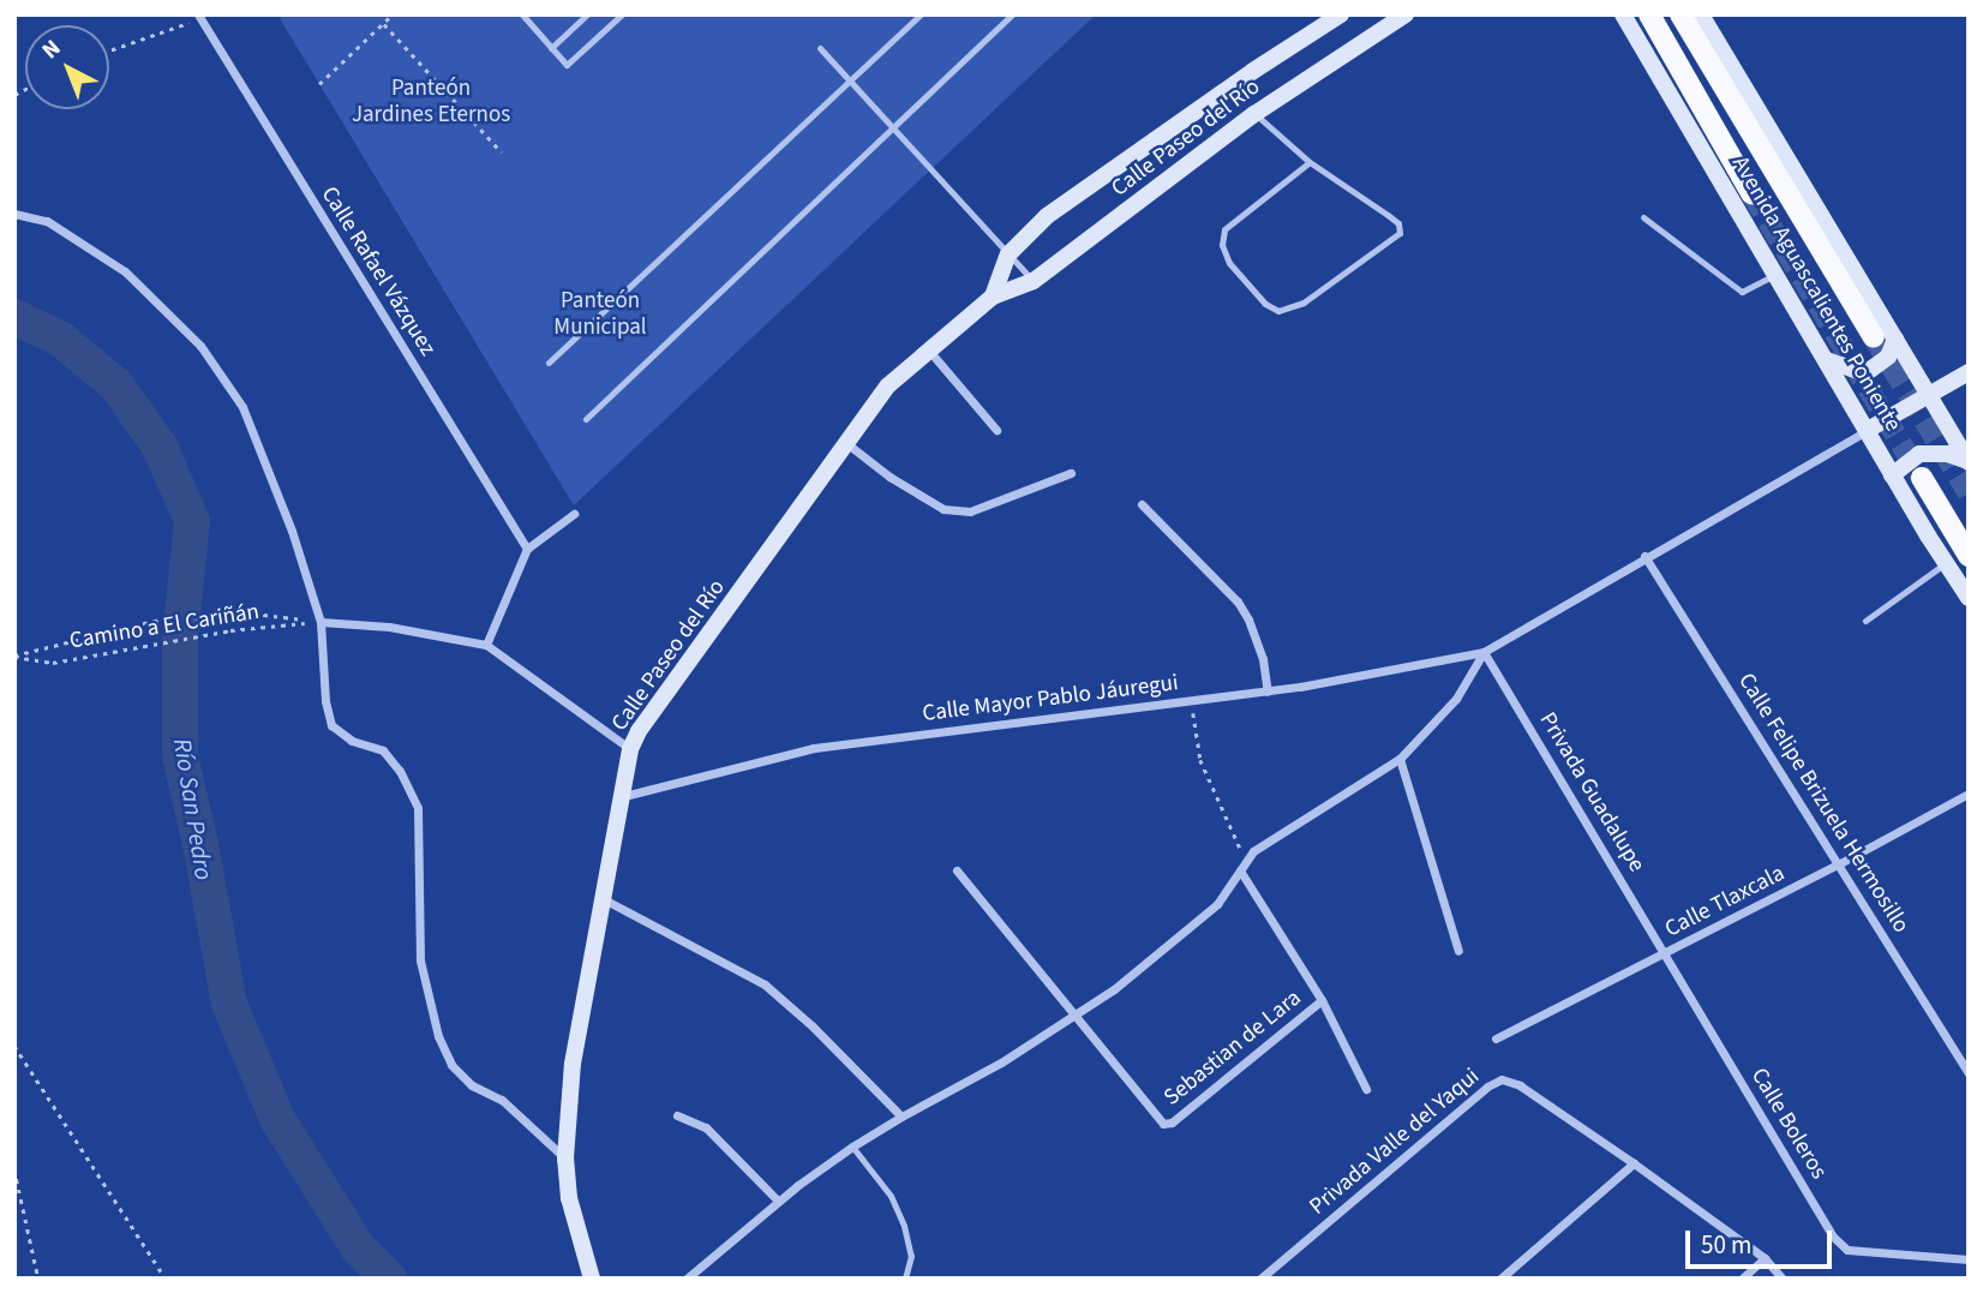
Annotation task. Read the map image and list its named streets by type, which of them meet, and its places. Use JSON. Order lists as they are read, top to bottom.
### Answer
{
  "streets": {
    "main road": ["Avenida Aguascalientes Poniente"],
    "street": [
      "Calle Paseo del Río",
      "Calle Rafael Vázquez",
      "Calle Mayor Pablo Jáuregui",
      "Privada Guadalupe",
      "Calle Felipe Brizuela Hermosillo",
      "Calle Tlaxcala",
      "Sebastian de Lara",
      "Calle Boleros",
      "Privada Valle del Yaqui"
    ],
    "path": ["Camino a El Cariñán"]
  },
  "crossings": [
    ["Calle Paseo del Río", "Calle Mayor Pablo Jáuregui"],
    ["Calle Mayor Pablo Jáuregui", "Privada Guadalupe"],
    ["Privada Guadalupe", "Calle Tlaxcala"],
    ["Privada Guadalupe", "Calle Boleros"],
    ["Calle Felipe Brizuela Hermosillo", "Calle Tlaxcala"],
    ["Calle Tlaxcala", "Calle Boleros"]
  ],
  "water": ["Río San Pedro"],
  "parks": ["Panteón Jardines Eternos", "Panteón Municipal"],
  "scale_bar": "50 m",
  "north": "top left"
}
